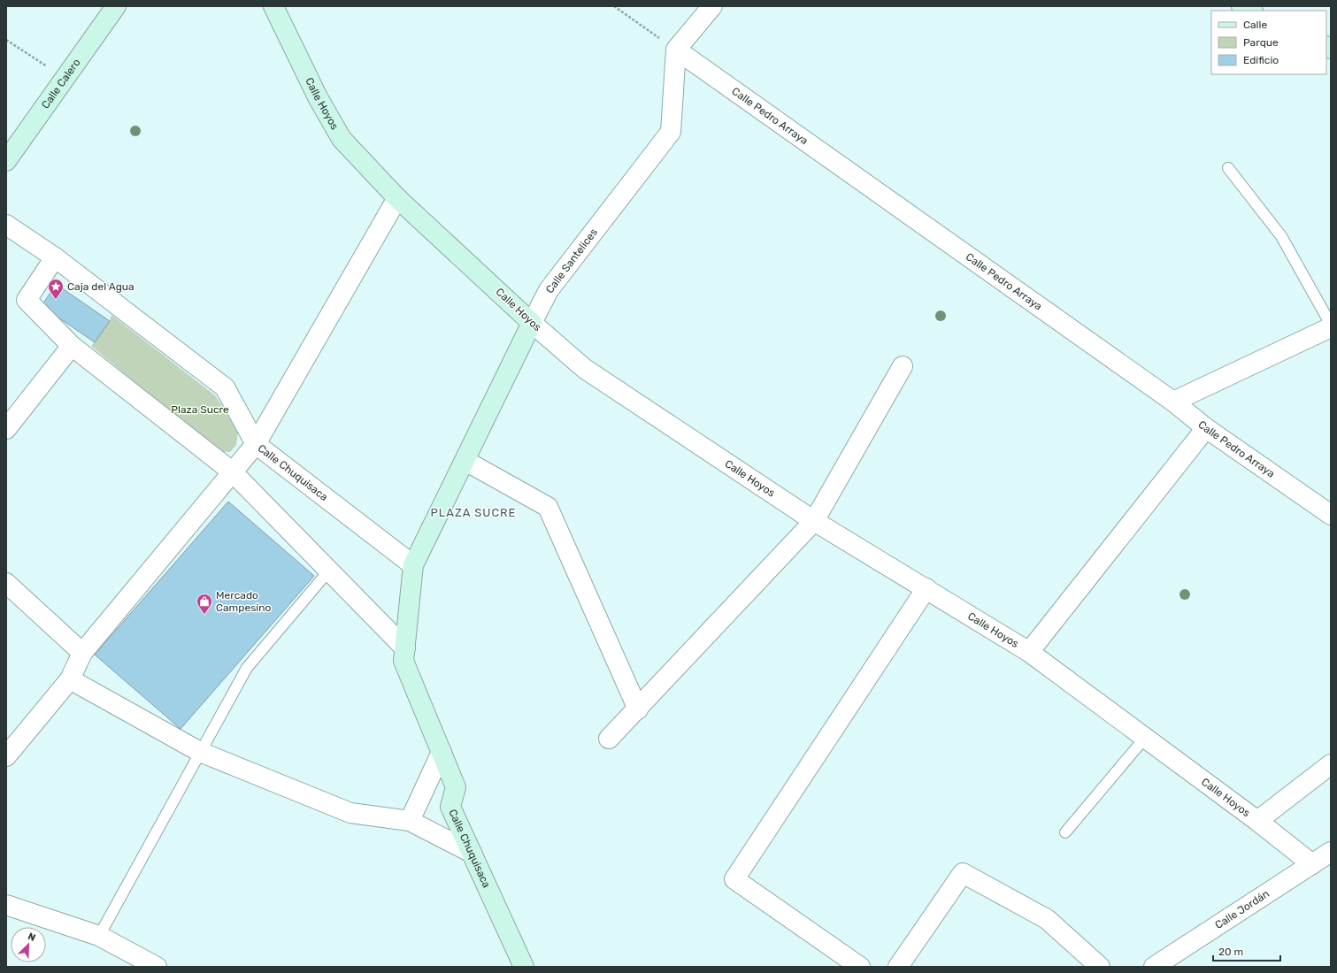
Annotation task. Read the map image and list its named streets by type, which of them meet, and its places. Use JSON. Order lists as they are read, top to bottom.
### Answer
{
  "streets": {
    "main road": [
      "Calle Calero",
      "Calle Hoyos",
      "Calle Santelices",
      "Calle Chuquisaca"
    ],
    "street": ["Calle Pedro Arraya", "Calle Jordán"]
  },
  "crossings": [
    ["Calle Hoyos", "Calle Santelices"],
    ["Calle Hoyos", "Calle Jordán"],
    ["Calle Pedro Arraya", "Calle Santelices"],
    ["Calle Santelices", "Calle Chuquisaca"]
  ],
  "districts": ["PLAZA SUCRE"],
  "parks": ["Plaza Sucre"],
  "places": {
    "place": ["Caja del Agua"],
    "shop": ["Mercado Campesino"]
  },
  "legend": ["Calle", "Parque", "Edificio"],
  "scale_bar": "20 m",
  "north": "top right"
}
